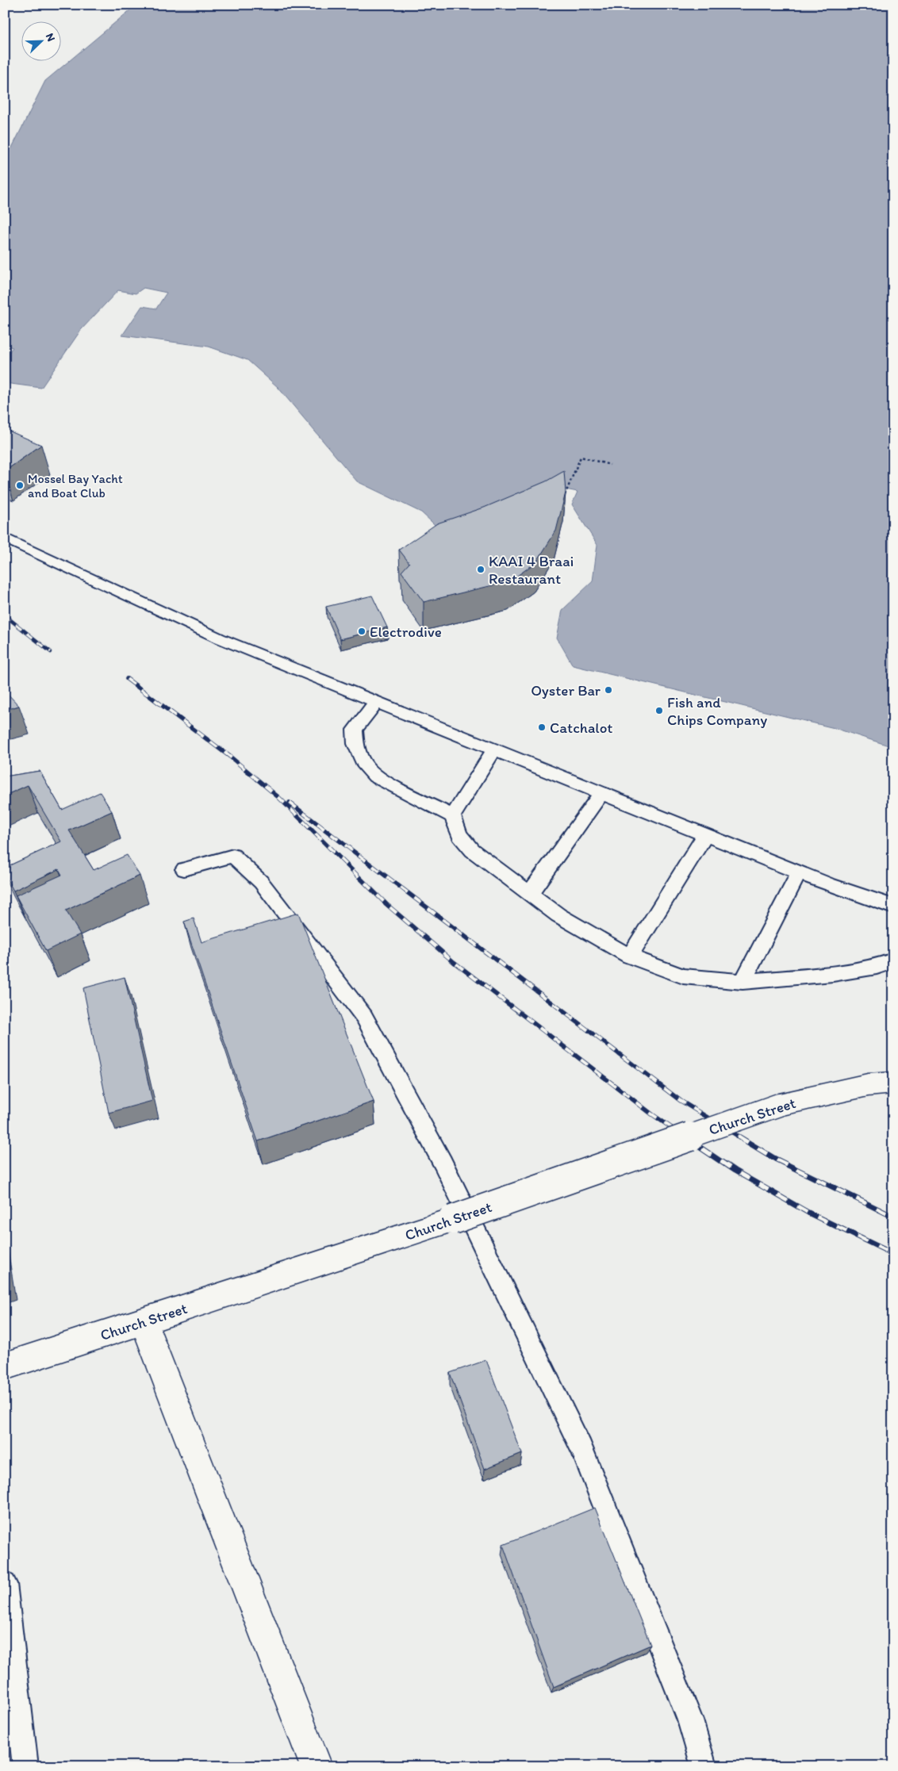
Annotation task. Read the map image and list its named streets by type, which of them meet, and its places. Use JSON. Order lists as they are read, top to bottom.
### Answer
{
  "streets": {
    "street": ["Church Street"]
  },
  "places": [
    "Mossel Bay Yacht and Boat Club",
    "KAAI 4 Braai Restaurant",
    "Electrodive",
    "Oyster Bar",
    "Fish and Chips Company",
    "Catchalot"
  ],
  "north": "top right"
}
